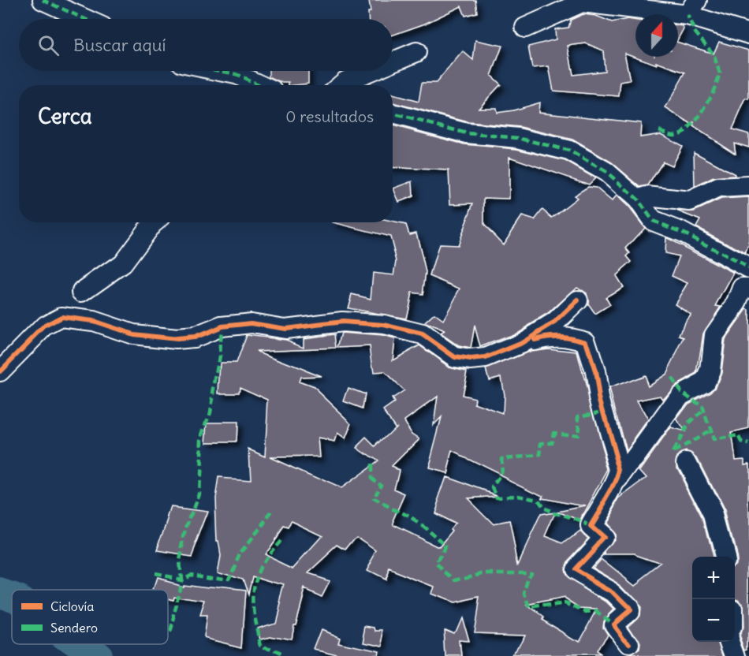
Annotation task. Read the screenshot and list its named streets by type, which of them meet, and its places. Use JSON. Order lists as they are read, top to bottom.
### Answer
{
  "legend": ["Ciclovía", "Sendero"],
  "north": "top",
  "page": {
    "search": "Buscar aquí",
    "heading": ["Cerca", "0 resultados"],
    "map_buttons": ["+", "−"]
  }
}
